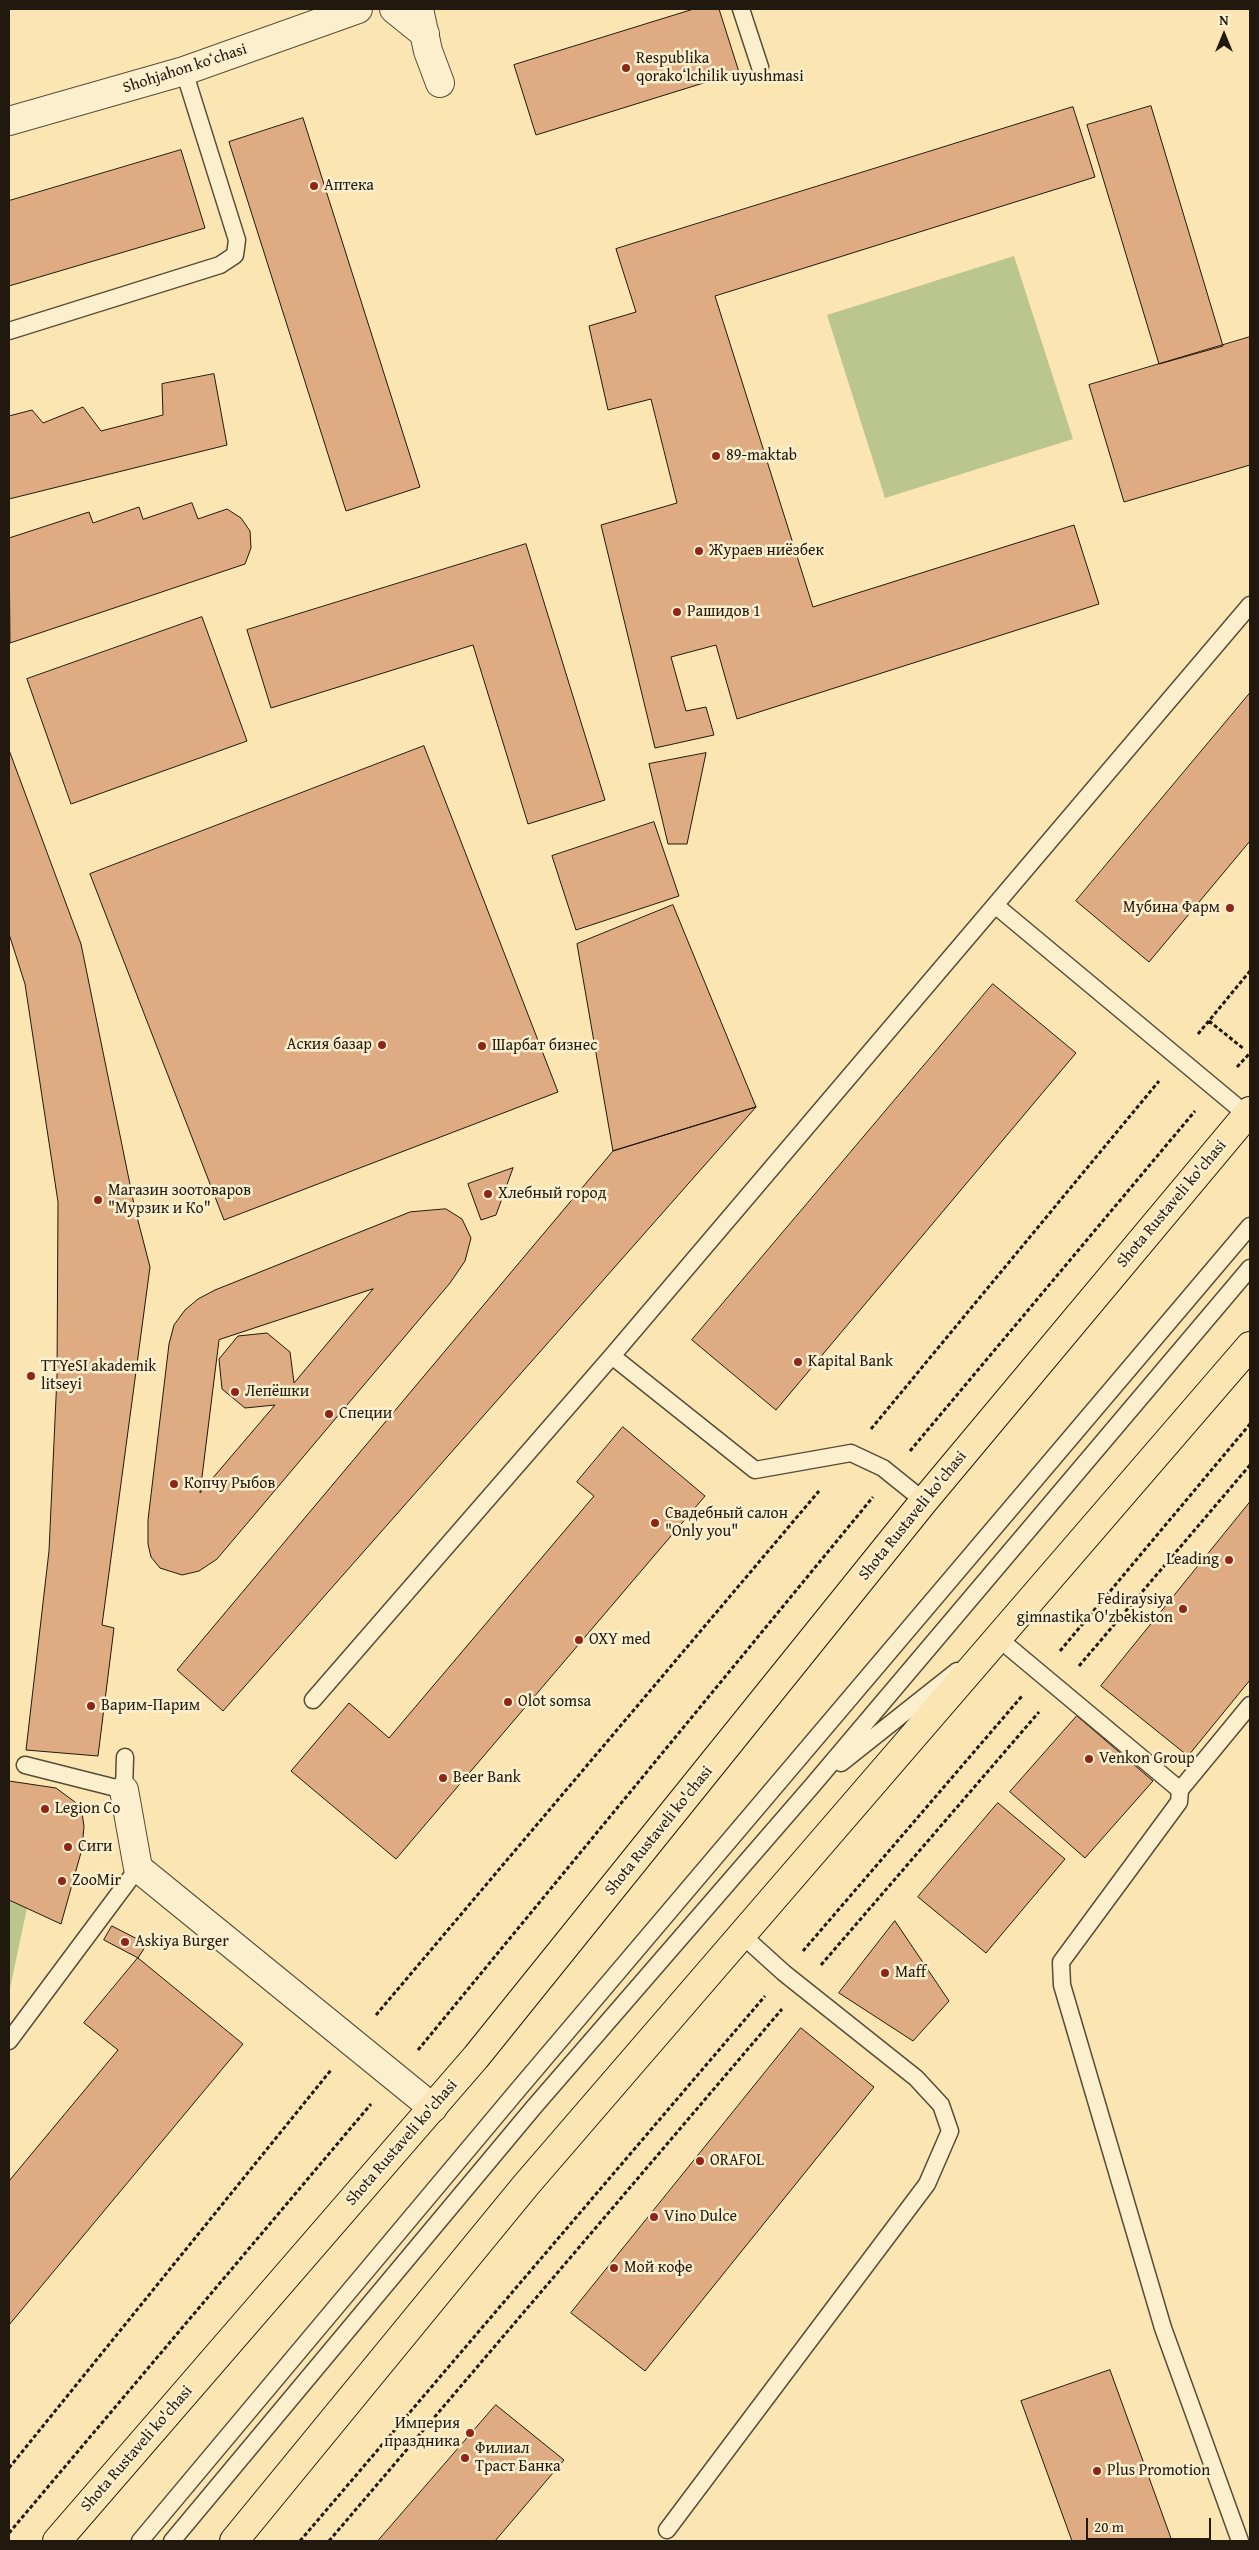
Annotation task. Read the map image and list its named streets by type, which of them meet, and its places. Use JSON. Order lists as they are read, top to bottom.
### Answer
{
  "streets": {
    "main road": ["Shota Rustaveli ko'chasi"],
    "street": ["Shohjahon koʻchasi"]
  },
  "places": [
    "Respublika qorakoʻlchilik uyushmasi",
    "Аптека",
    "89-maktab",
    "Жураев ниёзбек",
    "Рашидов 1",
    "Мубина Фарм",
    "Аския базар",
    "Шарбат бизнес",
    "Хлебный город",
    "Магазин зоотоваров \"Мурзик и Ко\"",
    "Kapital Bank",
    "TTYeSI akademik litseyi",
    "Лепёшки",
    "Специи",
    "Копчу Рыбов",
    "Свадебный салон \"Only you\"",
    "Leading",
    "Fediraysiya gimnastika O'zbekiston",
    "OXY med",
    "Olot somsa",
    "Варим-Парим",
    "Venkon Group",
    "Beer Bank",
    "Legion Co",
    "Сиги",
    "ZooMir",
    "Askiya Burger",
    "Maff",
    "ORAFOL",
    "Vino Dulce",
    "Мой кофе",
    "Империя праздника",
    "Филиал Траст Банка",
    "Plus Promotion"
  ],
  "scale_bar": "20 m",
  "north": "top"
}
